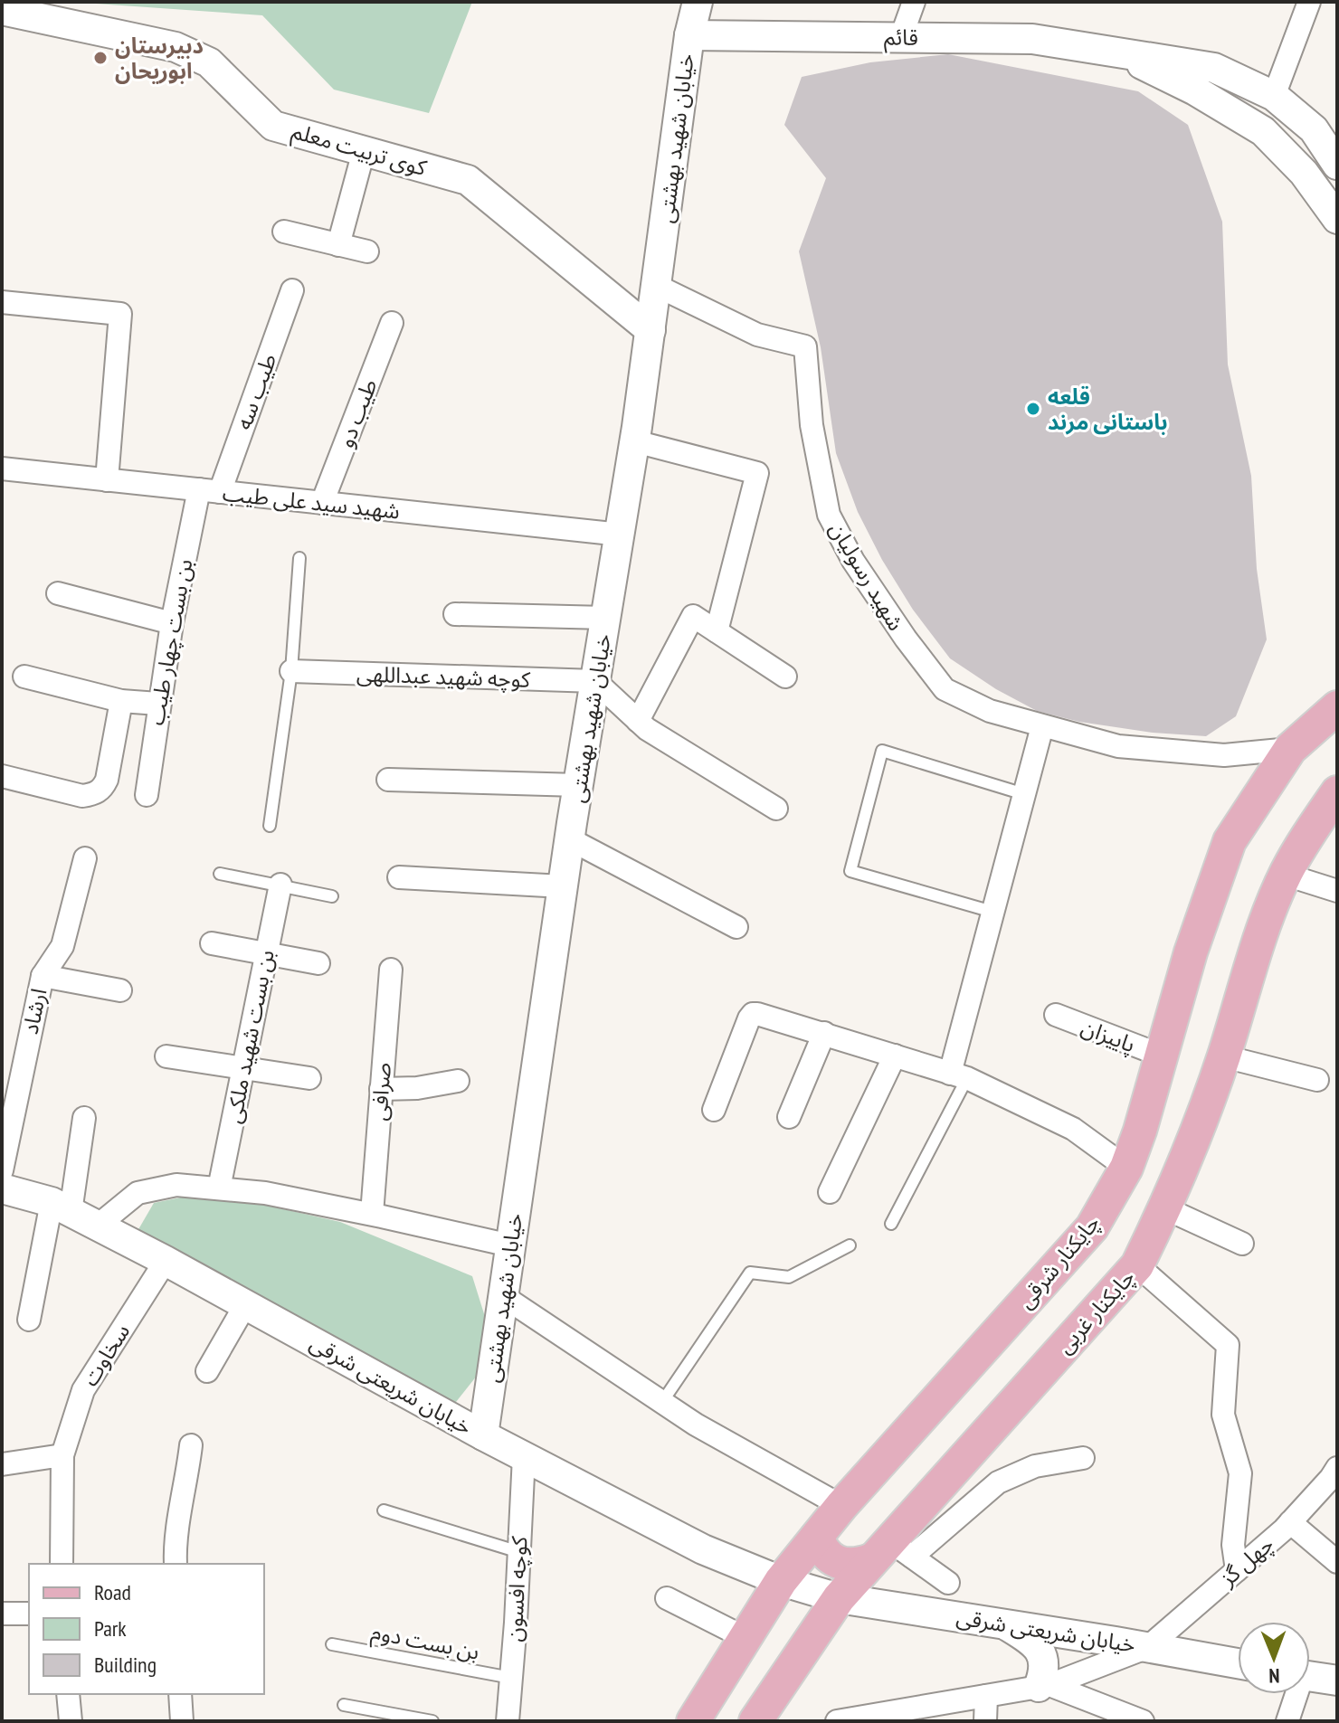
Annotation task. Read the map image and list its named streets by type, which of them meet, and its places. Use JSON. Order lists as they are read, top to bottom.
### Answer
{
  "streets": {
    "main road": ["چایکنار شرقی", "چایکنار غربی"],
    "street": [
      "قائم",
      "خیابان شهید بهشتی",
      "کوی تربیت معلم",
      "طیب سه",
      "طیب دو",
      "شهید سید علی طیب",
      "شهید رسولیان",
      "بن بست چهار طیب",
      "کوچه شهید عبداللهی",
      "ارشاد",
      "پاییزان",
      "بن بست شهید ملکی",
      "صرافی",
      "سخاوت",
      "خیابان شریعتی شرقی",
      "چهل گز",
      "كوچه افسون"
    ],
    "lane": ["بن بست دوم"]
  },
  "crossings": [
    ["قائم", "خیابان شهید بهشتی"],
    ["خیابان شهید بهشتی", "کوی تربیت معلم"],
    ["خیابان شهید بهشتی", "شهید سید علی طیب"],
    ["خیابان شهید بهشتی", "شهید رسولیان"],
    ["خیابان شهید بهشتی", "کوچه شهید عبداللهی"],
    ["خیابان شهید بهشتی", "خیابان شریعتی شرقی"],
    ["طیب سه", "شهید سید علی طیب"],
    ["طیب سه", "بن بست چهار طیب"],
    ["طیب دو", "شهید سید علی طیب"],
    ["شهید سید علی طیب", "بن بست چهار طیب"],
    ["شهید رسولیان", "چایکنار شرقی"],
    ["پاییزان", "چایکنار شرقی"],
    ["چایکنار شرقی", "خیابان شریعتی شرقی"],
    ["چایکنار غربی", "خیابان شریعتی شرقی"],
    ["سخاوت", "خیابان شریعتی شرقی"],
    ["خیابان شریعتی شرقی", "چهل گز"],
    ["خیابان شریعتی شرقی", "كوچه افسون"],
    ["كوچه افسون", "بن بست دوم"]
  ],
  "places": ["دبیرستان ابوریحان", "قلعه باستانی مرند"],
  "legend": ["Road", "Park", "Building"],
  "north": "bottom"
}
